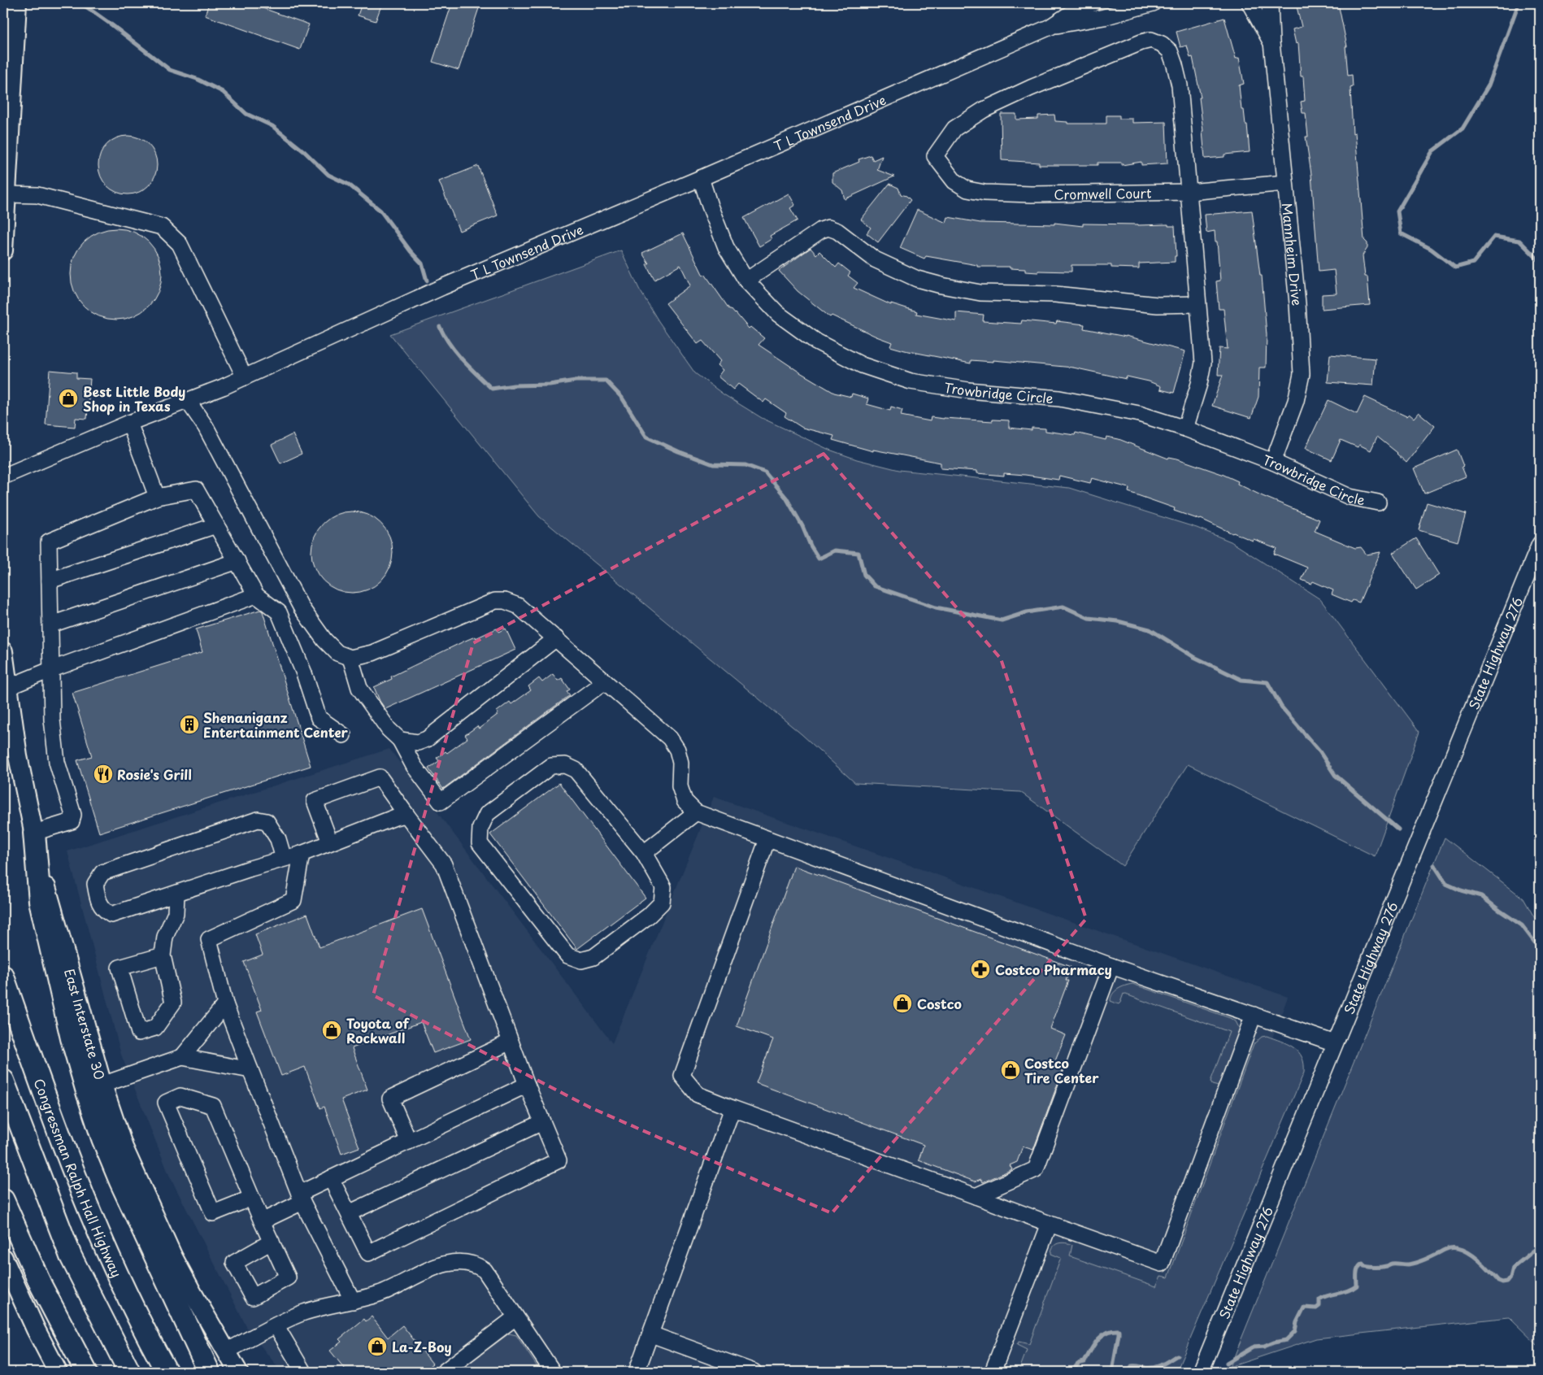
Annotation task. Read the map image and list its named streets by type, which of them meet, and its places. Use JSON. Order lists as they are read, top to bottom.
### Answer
{
  "streets": {
    "highway": ["Congressman Ralph Hall Highway"],
    "main road": ["East Interstate 30"],
    "street": [
      "T L Townsend Drive",
      "Cromwell Court",
      "Mannheim Drive",
      "Trowbridge Circle",
      "State Highway 276"
    ]
  },
  "crossings": [
    ["T L Townsend Drive", "Trowbridge Circle"],
    ["Cromwell Court", "Mannheim Drive"],
    ["Mannheim Drive", "Trowbridge Circle"]
  ],
  "places": {
    "shop": [
      "Best Little Body Shop in Texas",
      "Costco",
      "Toyota of Rockwall",
      "Costco Tire Center",
      "La-Z-Boy"
    ],
    "building": ["Shenaniganz Entertainment Center"],
    "restaurant": ["Rosie's Grill"],
    "pharmacy": ["Costco Pharmacy"]
  }
}
